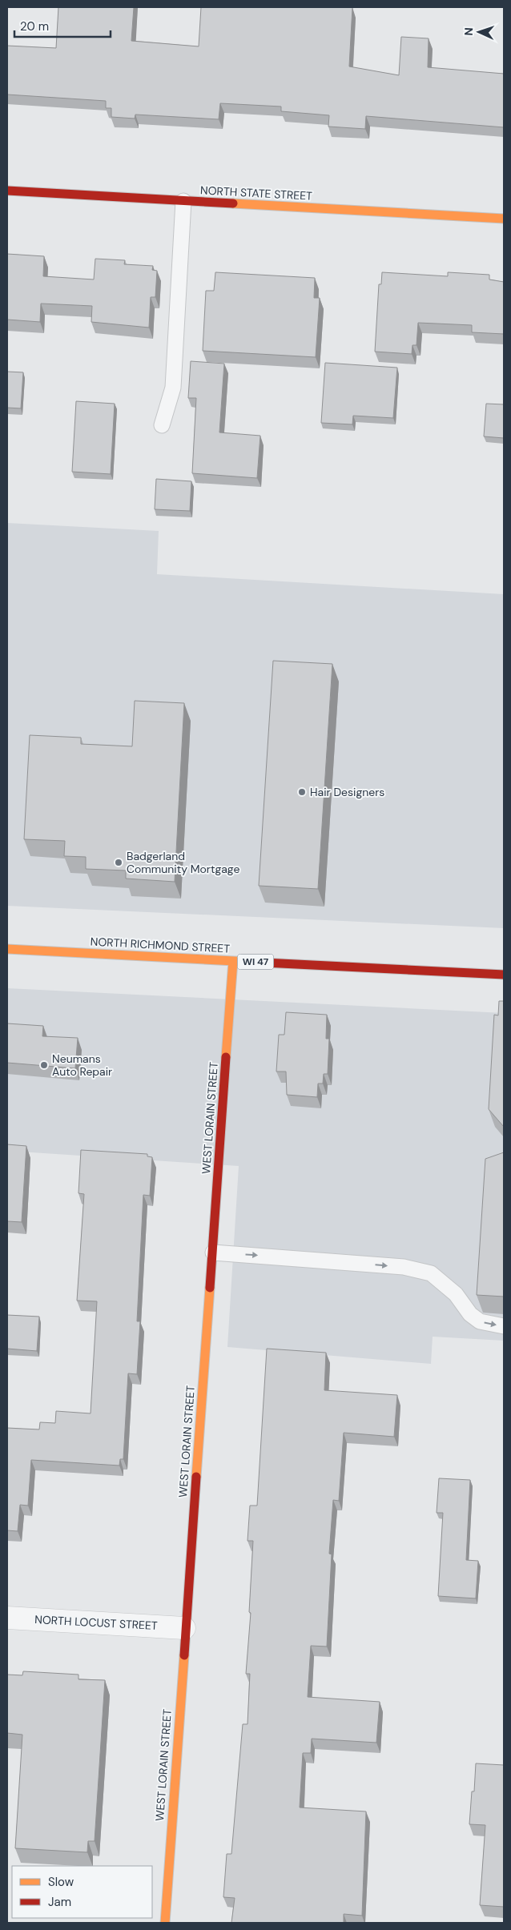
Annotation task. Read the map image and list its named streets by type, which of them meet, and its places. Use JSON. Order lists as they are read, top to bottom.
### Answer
{
  "streets": {
    "street": [
      "NORTH STATE STREET",
      "NORTH RICHMOND STREET",
      "WI 47",
      "WEST LORAIN STREET",
      "NORTH LOCUST STREET"
    ]
  },
  "crossings": [
    ["NORTH RICHMOND STREET", "WEST LORAIN STREET"],
    ["WEST LORAIN STREET", "NORTH LOCUST STREET"]
  ],
  "places": ["Hair Designers", "Badgerland Community Mortgage", "Neumans Auto Repair"],
  "legend": ["Slow", "Jam"],
  "scale_bar": "20 m",
  "north": "left"
}
